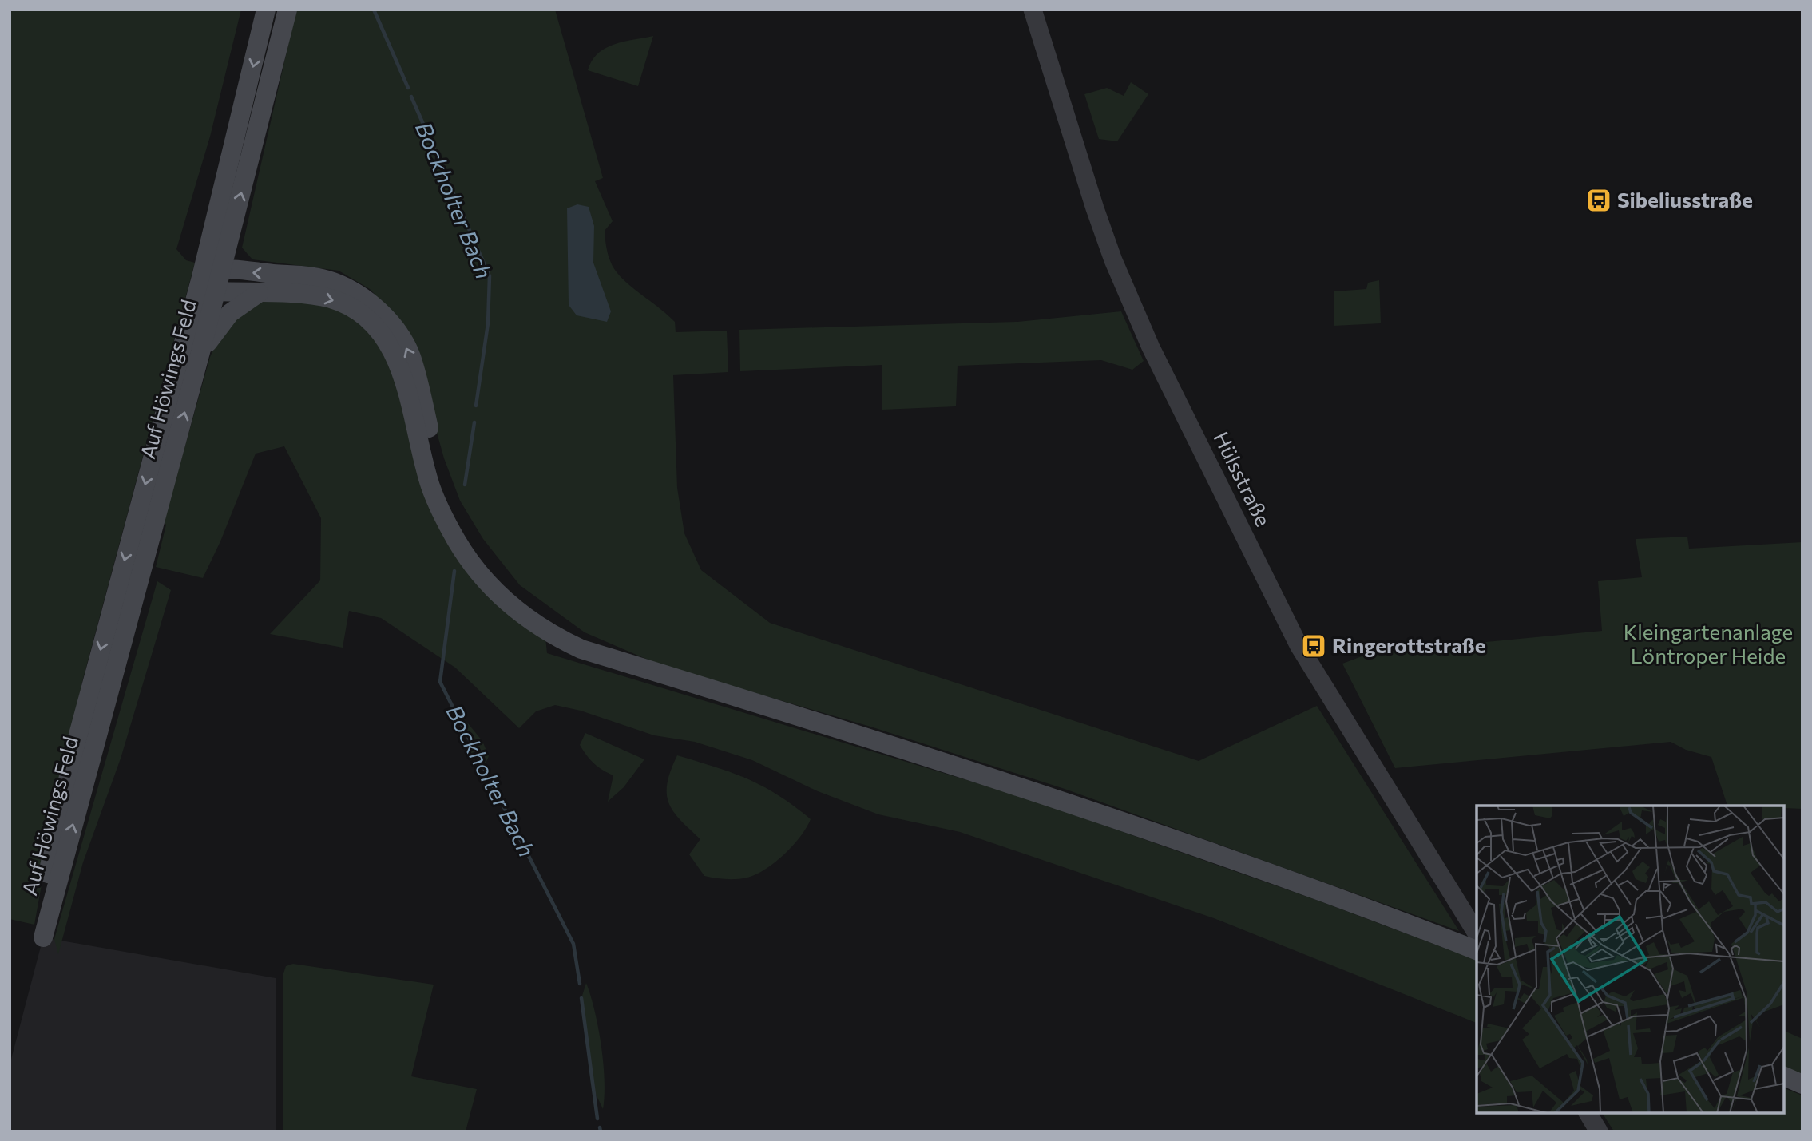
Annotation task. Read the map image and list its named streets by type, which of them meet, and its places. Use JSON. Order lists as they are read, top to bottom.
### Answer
{
  "streets": {
    "main road": ["Auf Höwings Feld"],
    "street": ["Hülsstraße"]
  },
  "water": ["Bockholter Bach"],
  "parks": ["Kleingartenanlage Löntroper Heide"],
  "places": {
    "bus stop": ["Sibeliusstraße", "Ringerottstraße"]
  }
}
